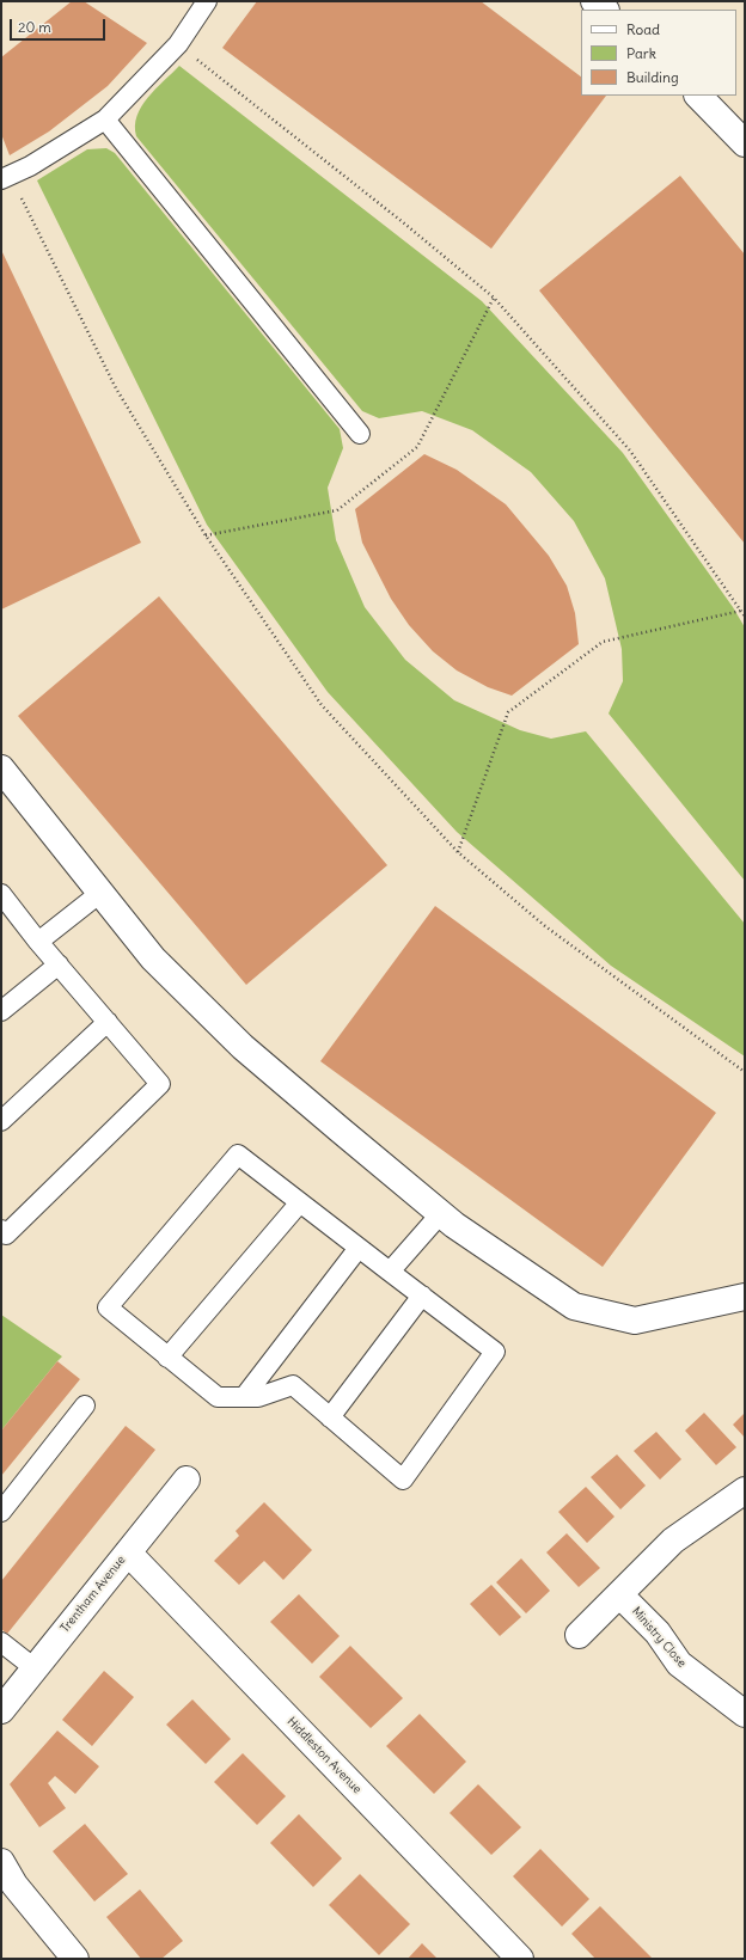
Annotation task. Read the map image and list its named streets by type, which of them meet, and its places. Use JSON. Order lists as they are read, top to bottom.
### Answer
{
  "streets": {
    "street": ["Trentham Avenue", "Ministry Close", "Hiddleston Avenue"]
  },
  "crossings": [
    ["Trentham Avenue", "Hiddleston Avenue"]
  ],
  "legend": ["Road", "Park", "Building"],
  "scale_bar": "20 m"
}
